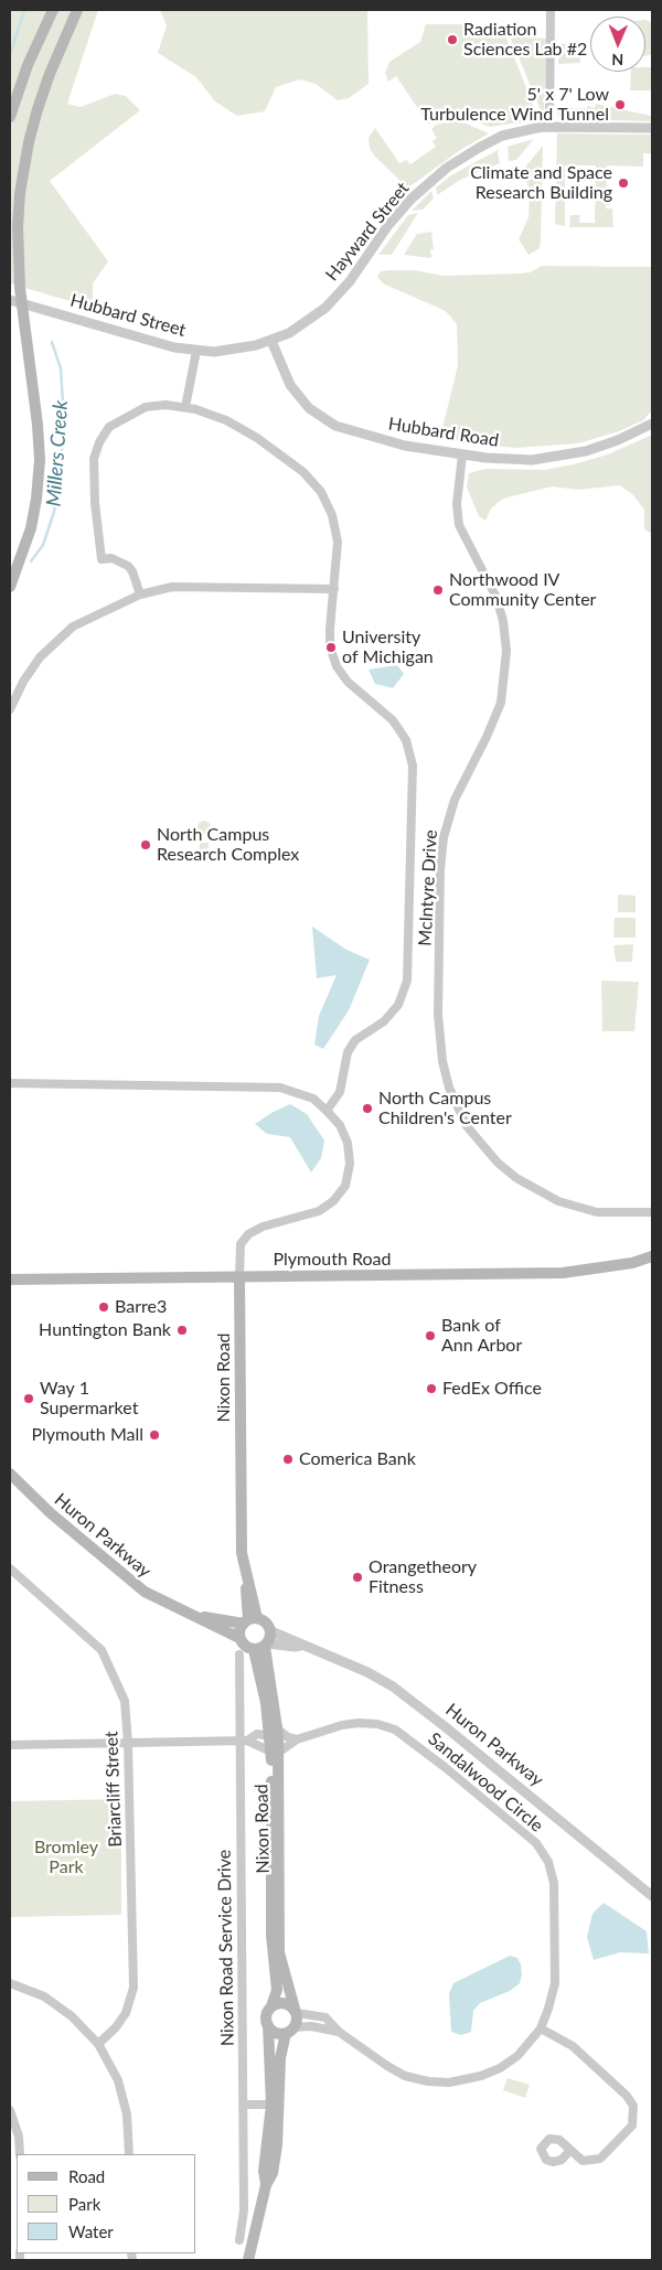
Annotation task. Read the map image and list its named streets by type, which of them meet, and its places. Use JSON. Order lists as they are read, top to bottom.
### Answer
{
  "streets": {
    "main road": ["Plymouth Road", "Nixon Road", "Huron Parkway"],
    "street": [
      "Hayward Street",
      "Hubbard Street",
      "Hubbard Road",
      "McIntyre Drive",
      "Sandalwood Circle",
      "Briarcliff Street",
      "Nixon Road Service Drive"
    ]
  },
  "crossings": [
    ["Hayward Street", "Hubbard Street"],
    ["Hayward Street", "Hubbard Road"],
    ["Hubbard Street", "Hubbard Road"],
    ["Hubbard Road", "McIntyre Drive"],
    ["Plymouth Road", "Nixon Road"],
    ["Nixon Road", "Huron Parkway"],
    ["Nixon Road", "Sandalwood Circle"]
  ],
  "water": ["Millers Creek"],
  "parks": ["Bromley Park"],
  "places": [
    "Radiation Sciences Lab #2",
    "5' x 7' Low Turbulence Wind Tunnel",
    "Climate and Space Research Building",
    "Northwood IV Community Center",
    "University of Michigan",
    "North Campus Research Complex",
    "North Campus Children's Center",
    "Barre3",
    "Huntington Bank",
    "Bank of Ann Arbor",
    "FedEx Office",
    "Way 1 Supermarket",
    "Plymouth Mall",
    "Comerica Bank",
    "Orangetheory Fitness"
  ],
  "legend": ["Road", "Park", "Water"],
  "north": "bottom"
}
